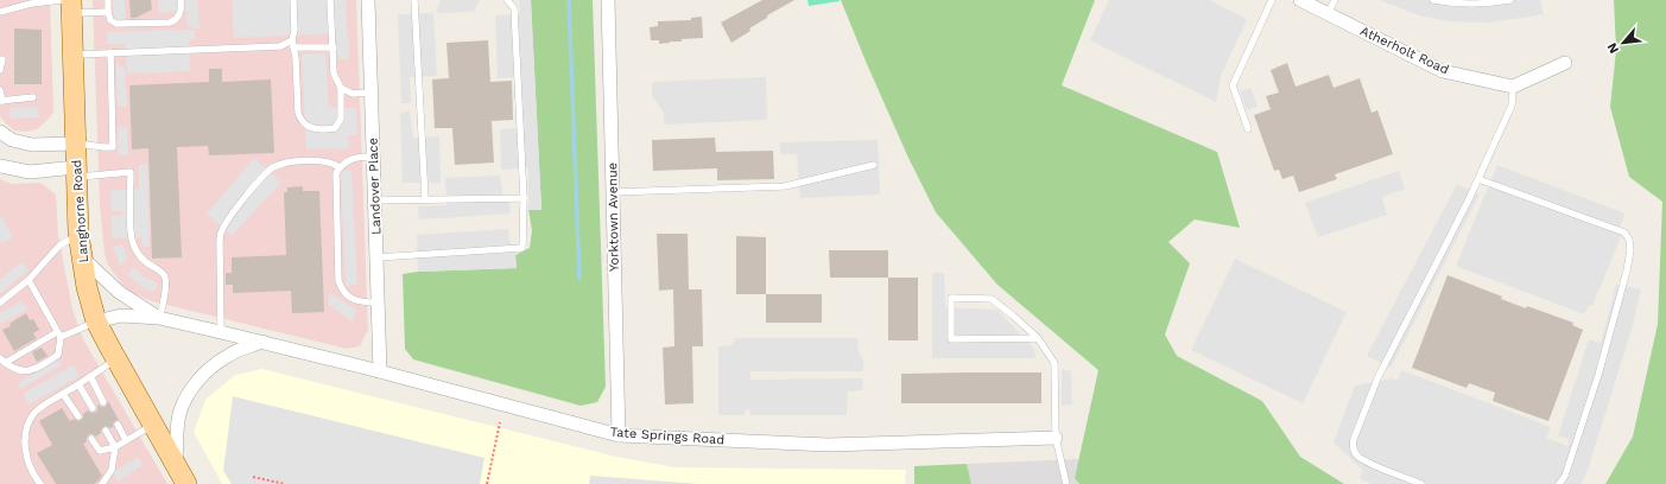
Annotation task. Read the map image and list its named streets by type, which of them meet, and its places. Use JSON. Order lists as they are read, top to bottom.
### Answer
{
  "streets": {
    "main road": ["Langhorne Road"],
    "street": [
      "Atherholt Road",
      "Landover Place",
      "Yorktown Avenue",
      "Tate Springs Road"
    ]
  },
  "crossings": [
    ["Landover Place", "Tate Springs Road"],
    ["Langhorne Road", "Tate Springs Road"],
    ["Yorktown Avenue", "Tate Springs Road"]
  ],
  "north": "bottom left"
}
